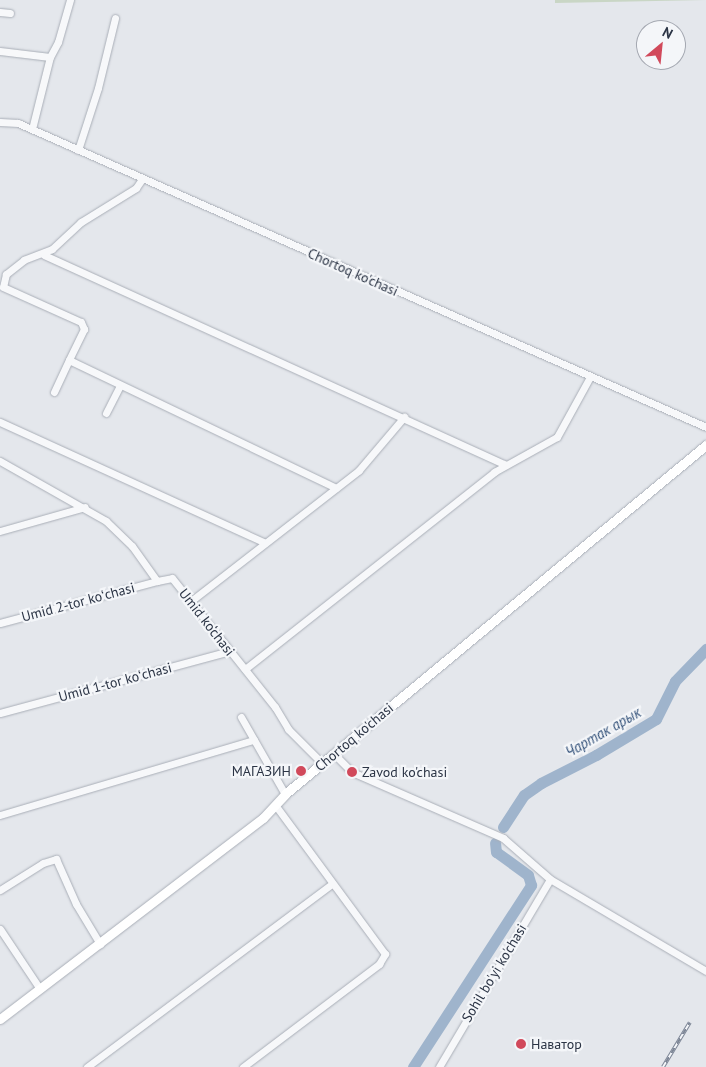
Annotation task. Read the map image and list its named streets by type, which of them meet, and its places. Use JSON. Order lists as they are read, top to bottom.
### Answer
{
  "streets": {
    "street": [
      "Chortoq ko'chasi",
      "Umid 2-tor koʻchasi",
      "Umid ko‘chasi",
      "Umid 1-tor koʻchasi",
      "Sohil bo'yi ko'chasi"
    ]
  },
  "crossings": [
    ["Chortoq ko'chasi", "Umid ko‘chasi"],
    ["Umid 2-tor koʻchasi", "Umid ko‘chasi"],
    ["Umid ko‘chasi", "Umid 1-tor koʻchasi"]
  ],
  "water": ["Чартак арык"],
  "places": ["МАГАЗИН", "Zavod ko'chasi", "Наватор"],
  "north": "top right"
}
